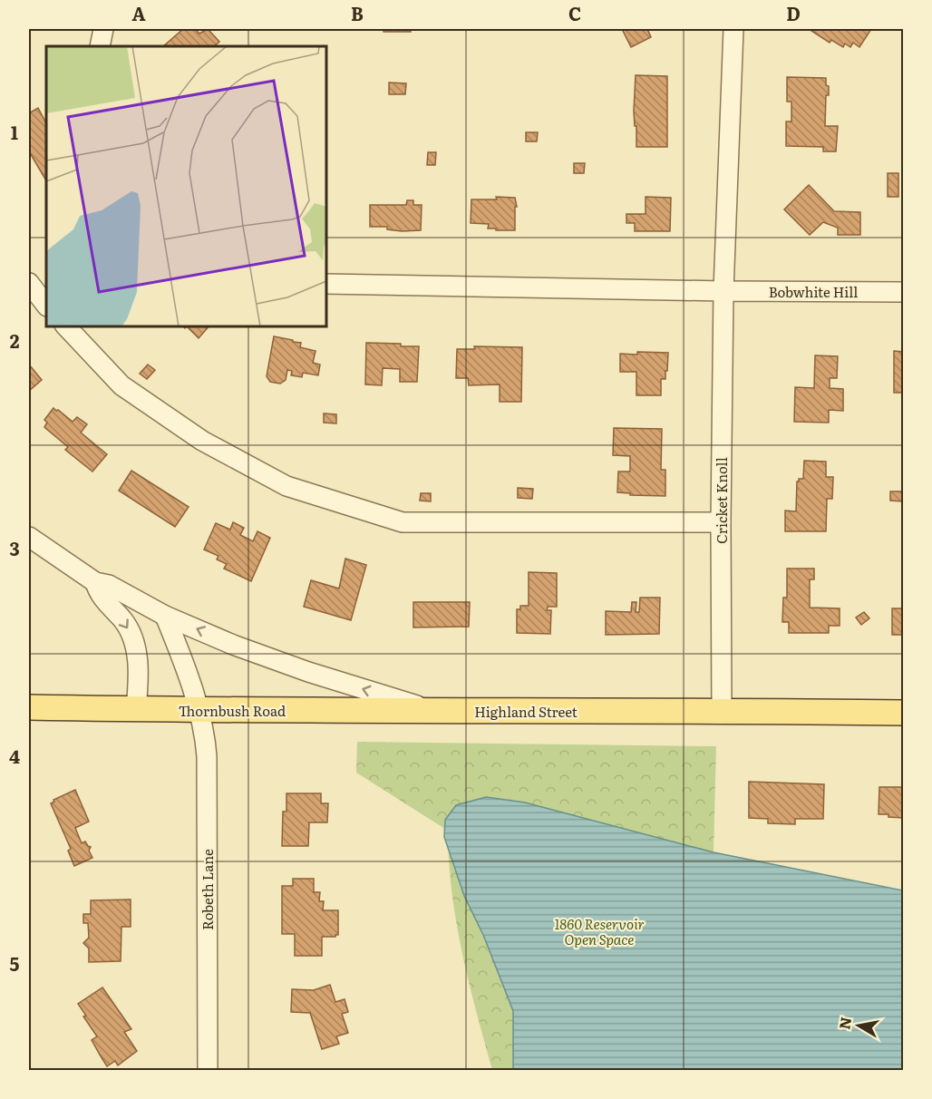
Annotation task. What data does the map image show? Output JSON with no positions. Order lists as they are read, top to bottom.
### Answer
{
  "streets": {
    "main road": ["Thornbush Road", "Highland Street"],
    "street": ["Bobwhite Hill", "Cricket Knoll", "Robeth Lane"]
  },
  "crossings": [
    ["Bobwhite Hill", "Cricket Knoll"],
    ["Cricket Knoll", "Highland Street"],
    ["Thornbush Road", "Highland Street"],
    ["Thornbush Road", "Robeth Lane"]
  ],
  "parks": ["1860 Reservoir Open Space"],
  "north": "left",
  "grid": {
    "columns": [
      "A",
      "B",
      "C",
      "D"
    ],
    "rows": [
      "1",
      "2",
      "3",
      "4",
      "5"
    ]
  }
}
